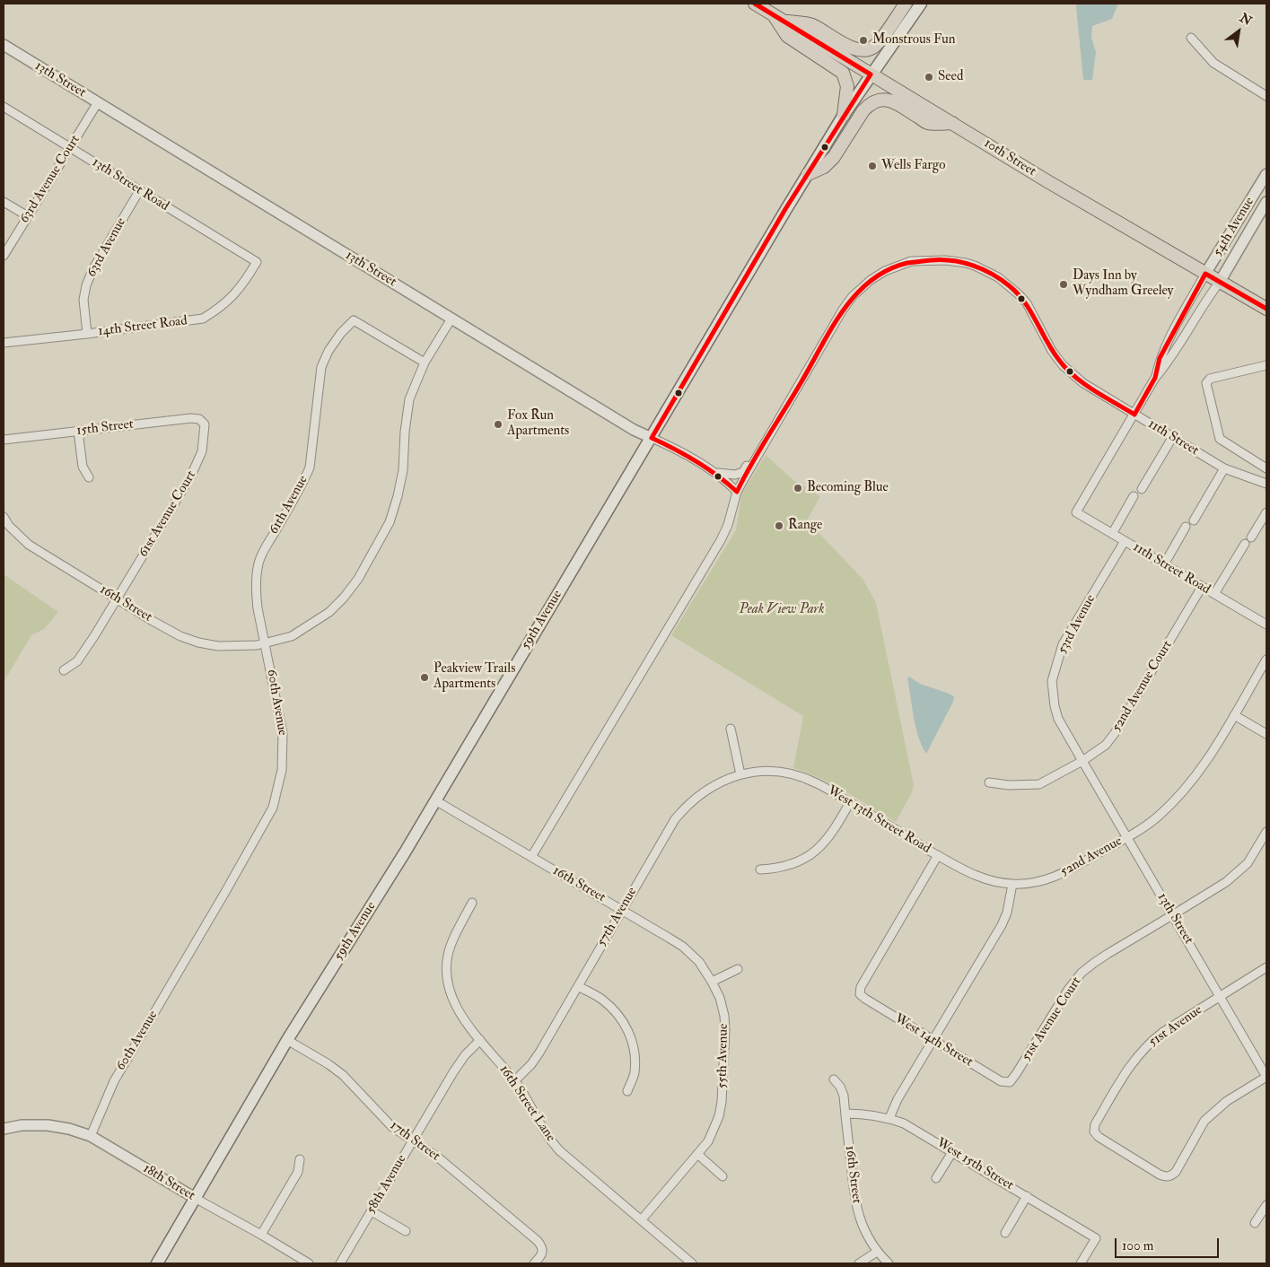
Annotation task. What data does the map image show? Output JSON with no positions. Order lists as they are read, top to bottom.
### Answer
{
  "streets": {
    "main road": ["10th Street", "59th Avenue"],
    "street": [
      "13th Street",
      "63rd Avenue Court",
      "13th Street Road",
      "54th Avenue",
      "63rd Avenue",
      "14th Street Road",
      "15th Street",
      "11th Street",
      "61th Avenue",
      "61st Avenue Court",
      "11th Street Road",
      "16th Street",
      "53rd Avenue",
      "52nd Avenue Court",
      "60th Avenue",
      "West 13th Street Road",
      "52nd Avenue",
      "57th Avenue",
      "51st Avenue Court",
      "51st Avenue",
      "West 14th Street",
      "55th Avenue",
      "16th Street Lane",
      "17th Street",
      "West 15th Street",
      "18th Street",
      "58th Avenue"
    ]
  },
  "crossings": [
    ["13th Street", "63rd Avenue Court"],
    ["13th Street", "59th Avenue"],
    ["13th Street", "53rd Avenue"],
    ["13th Street", "52nd Avenue Court"],
    ["13th Street", "52nd Avenue"],
    ["13th Street", "51st Avenue Court"],
    ["13th Street", "51st Avenue"],
    ["10th Street", "54th Avenue"],
    ["10th Street", "59th Avenue"],
    ["63rd Avenue Court", "13th Street Road"],
    ["13th Street Road", "63rd Avenue"],
    ["13th Street Road", "14th Street Road"],
    ["54th Avenue", "11th Street"],
    ["54th Avenue", "11th Street Road"],
    ["63rd Avenue", "14th Street Road"],
    ["15th Street", "61st Avenue Court"],
    ["61th Avenue", "16th Street"],
    ["61th Avenue", "60th Avenue"],
    ["61st Avenue Court", "16th Street"],
    ["11th Street Road", "53rd Avenue"],
    ["11th Street Road", "52nd Avenue Court"],
    ["16th Street", "59th Avenue"],
    ["16th Street", "60th Avenue"],
    ["16th Street", "57th Avenue"],
    ["16th Street", "55th Avenue"],
    ["16th Street", "West 15th Street"],
    ["59th Avenue", "17th Street"],
    ["59th Avenue", "18th Street"],
    ["53rd Avenue", "52nd Avenue Court"],
    ["60th Avenue", "18th Street"],
    ["West 13th Street Road", "52nd Avenue"],
    ["West 13th Street Road", "57th Avenue"],
    ["West 13th Street Road", "West 14th Street"],
    ["57th Avenue", "16th Street Lane"],
    ["51st Avenue Court", "West 14th Street"],
    ["55th Avenue", "16th Street Lane"],
    ["16th Street Lane", "58th Avenue"],
    ["17th Street", "58th Avenue"]
  ],
  "parks": ["Peak View Park"],
  "places": [
    "Monstrous Fun",
    "Seed",
    "Wells Fargo",
    "Days Inn by Wyndham Greeley",
    "Fox Run Apartments",
    "Becoming Blue",
    "Range",
    "Peakview Trails Apartments"
  ],
  "scale_bar": "100 m",
  "north": "top right"
}
